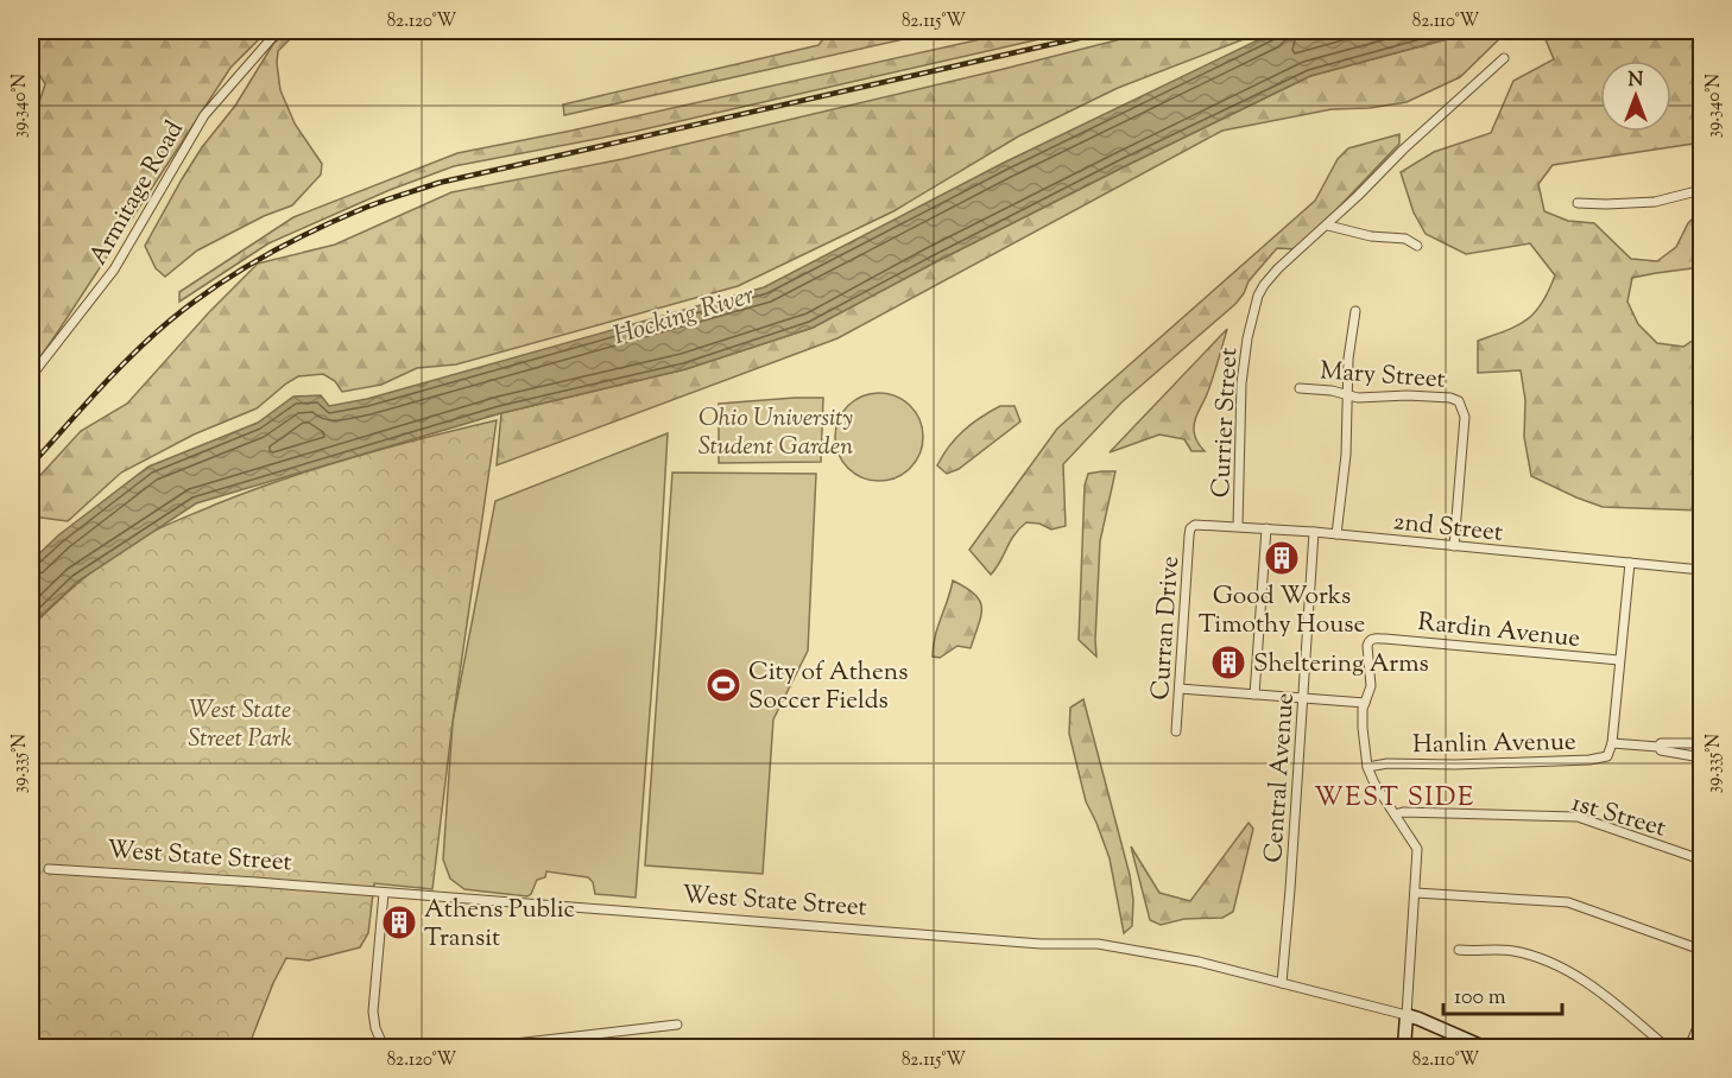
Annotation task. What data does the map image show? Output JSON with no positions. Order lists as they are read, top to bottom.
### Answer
{
  "streets": {
    "street": [
      "Armitage Road",
      "Mary Street",
      "Currier Street",
      "2nd Street",
      "Curran Drive",
      "Rardin Avenue",
      "Hanlin Avenue",
      "Central Avenue",
      "1st Street",
      "West State Street"
    ]
  },
  "crossings": [
    ["Mary Street", "2nd Street"],
    ["Currier Street", "2nd Street"],
    ["2nd Street", "Curran Drive"],
    ["2nd Street", "Central Avenue"],
    ["Central Avenue", "West State Street"]
  ],
  "districts": ["WEST SIDE"],
  "water": ["Hocking River"],
  "parks": ["Ohio University Student Garden", "West State Street Park"],
  "places": {
    "building": ["Good Works Timothy House", "Sheltering Arms", "Athens Public Transit"],
    "sports": ["City of Athens Soccer Fields"]
  },
  "scale_bar": "100 m",
  "north": "top",
  "coordinates": [
    "82.120°W",
    "82.115°W",
    "82.110°W",
    "39.340°N",
    "39.335°N"
  ]
}
